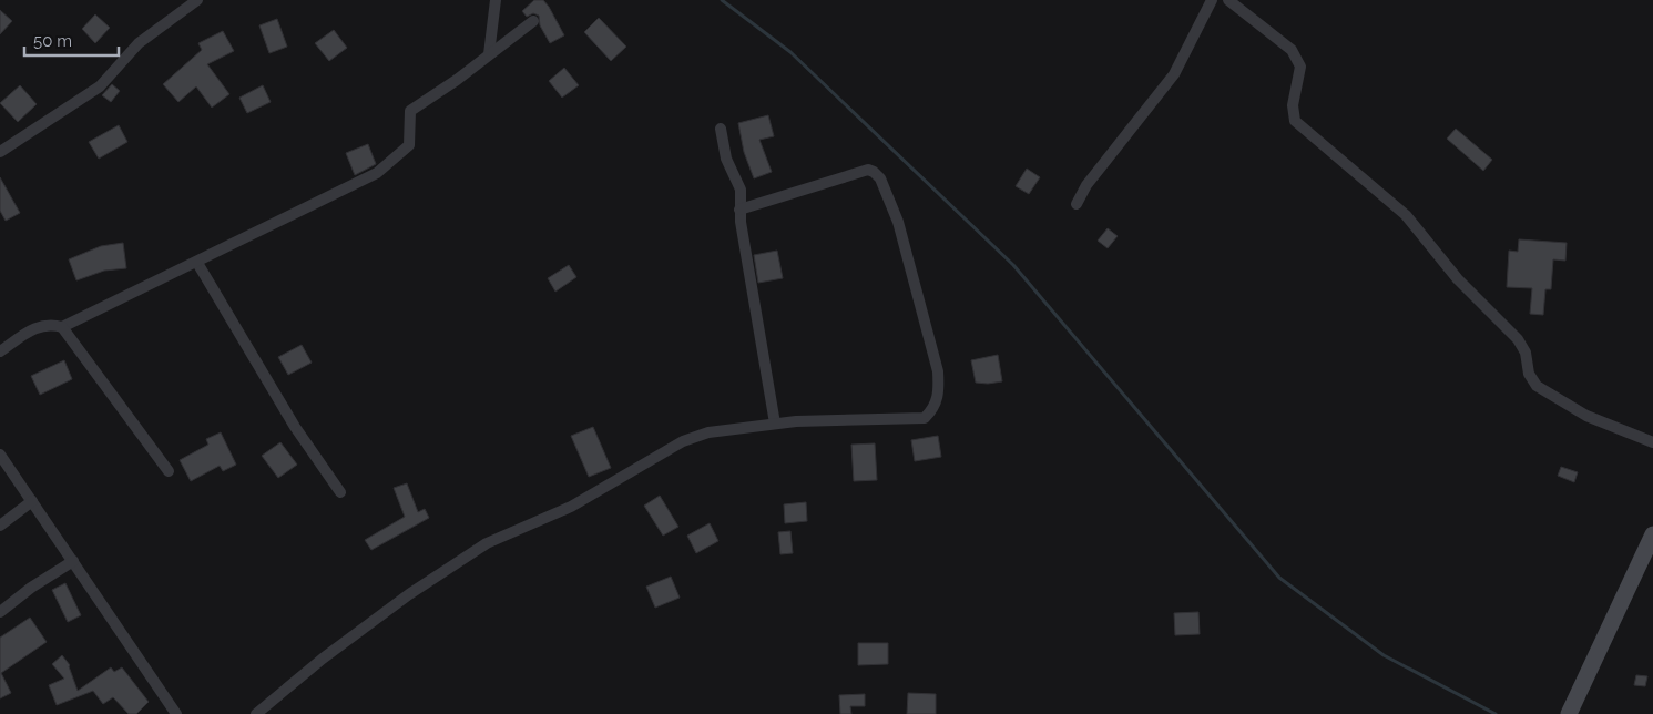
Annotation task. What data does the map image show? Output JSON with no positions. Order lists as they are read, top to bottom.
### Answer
{
  "scale_bar": "50 m"
}
